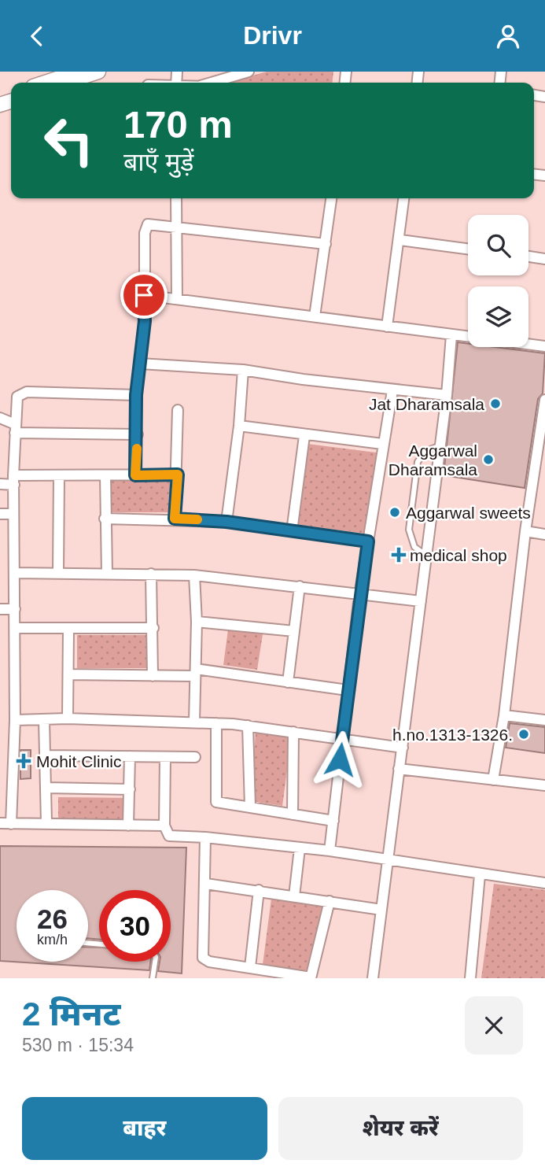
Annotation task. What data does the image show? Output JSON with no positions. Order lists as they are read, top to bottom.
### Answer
{
  "places": {
    "other": [
      "Jat Dharamsala",
      "Aggarwal Dharamsala",
      "Aggarwal sweets",
      "h.no.1313-1326."
    ],
    "health": ["medical shop", "Mohit Clinic"]
  },
  "page": {
    "header": "Drivr",
    "turn": ["170 m", "बाएँ मुड़ें"],
    "speed": "26 km/h",
    "limit": "30",
    "heading": ["2 मिनट", "530 m · 15:34"],
    "buttons": ["बाहर", "शेयर करें"]
  }
}
